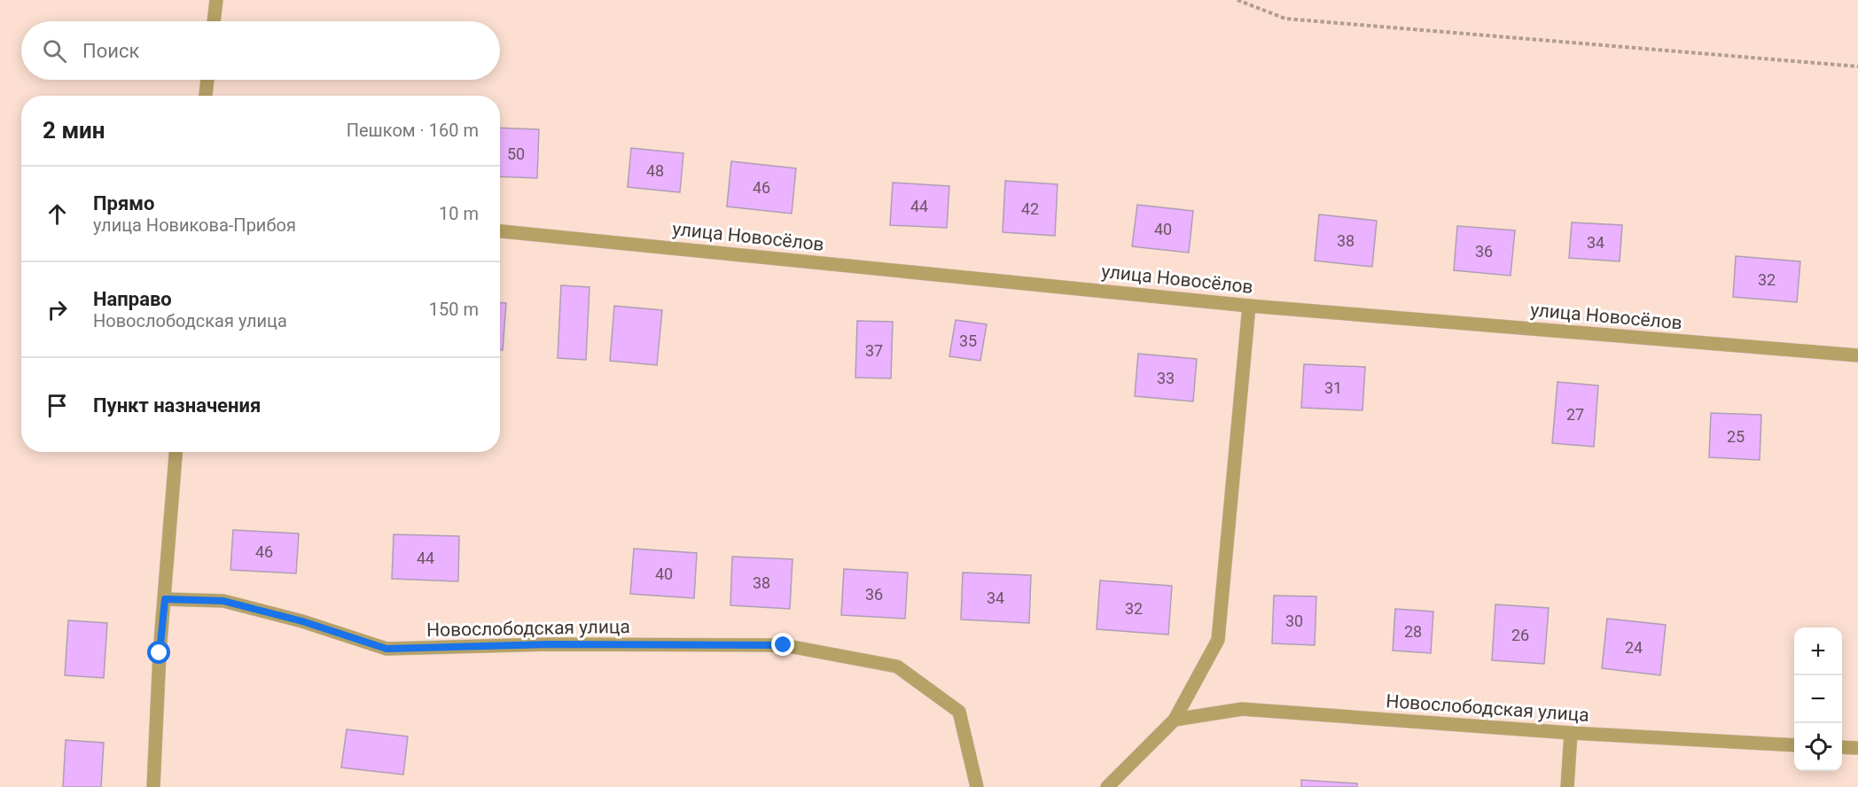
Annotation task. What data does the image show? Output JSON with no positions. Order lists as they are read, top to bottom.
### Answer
{
  "streets": {
    "street": ["улица Новосёлов", "Новослободская улица"]
  },
  "house_numbers": [
    "50",
    "48",
    "46",
    "44",
    "42",
    "40",
    "38",
    "34",
    "36",
    "32",
    "35",
    "37",
    "33",
    "31",
    "27",
    "25",
    "46",
    "44",
    "40",
    "38",
    "36",
    "34",
    "32",
    "30",
    "28",
    "26",
    "24"
  ],
  "page": {
    "search": "Поиск",
    "heading": ["2 мин", "Пешком · 160 m"],
    "list": [
      ["Прямо", "улица Новикова-Прибоя", "10 m"],
      ["Направо", "Новослободская улица", "150 m"],
      "Пункт назначения"
    ],
    "map_buttons": ["+", "−"]
  }
}
